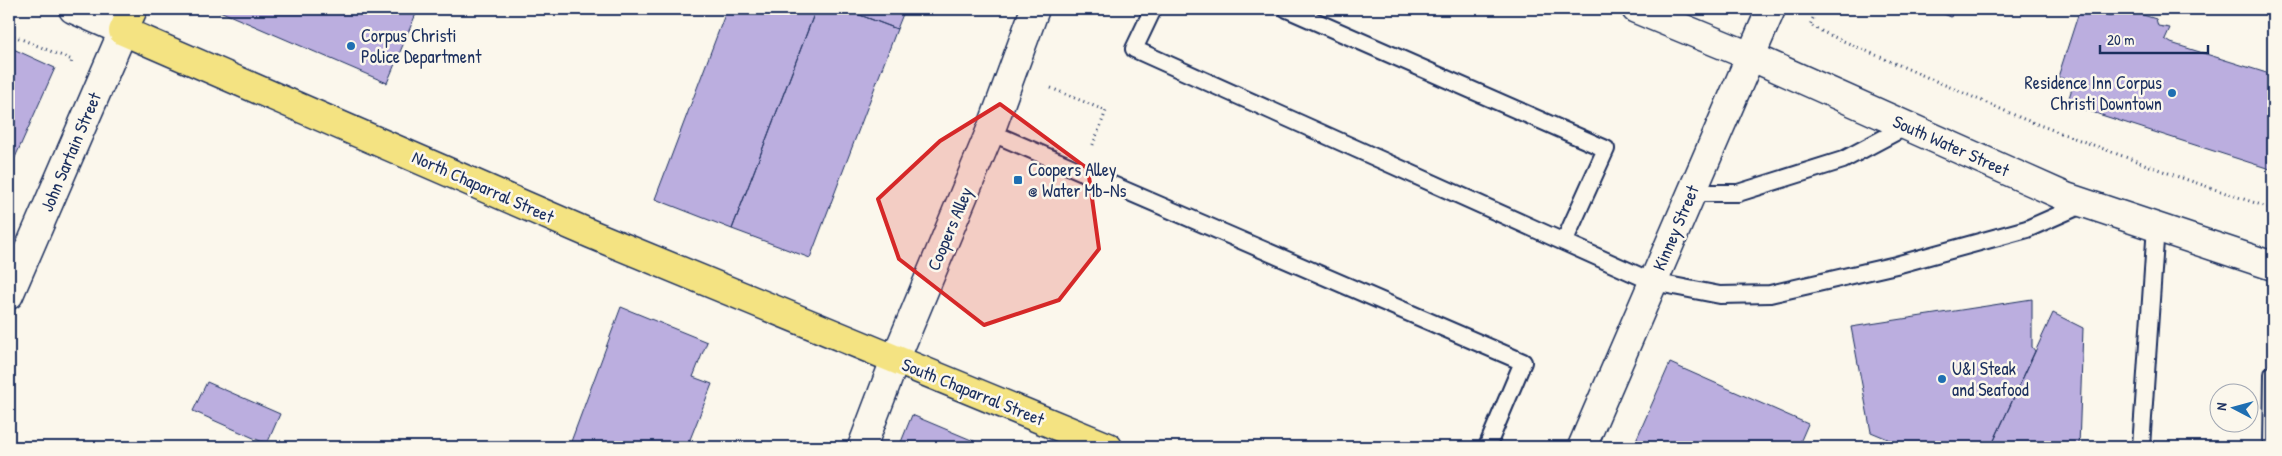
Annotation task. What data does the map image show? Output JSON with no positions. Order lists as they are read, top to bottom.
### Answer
{
  "streets": {
    "main road": ["North Chaparral Street", "South Chaparral Street"],
    "street": [
      "South Water Street",
      "John Sartain Street",
      "Kinney Street",
      "Coopers Alley"
    ]
  },
  "crossings": [
    ["South Water Street", "Kinney Street"],
    ["John Sartain Street", "North Chaparral Street"],
    ["North Chaparral Street", "Coopers Alley"],
    ["North Chaparral Street", "South Chaparral Street"],
    ["Coopers Alley", "South Chaparral Street"]
  ],
  "places": {
    "other": ["Corpus Christi Police Department", "Residence Inn Corpus Christi Downtown", "U&I Steak and Seafood"],
    "transit": ["Coopers Alley @ Water Mb-Ns"]
  },
  "scale_bar": "20 m",
  "north": "left"
}
